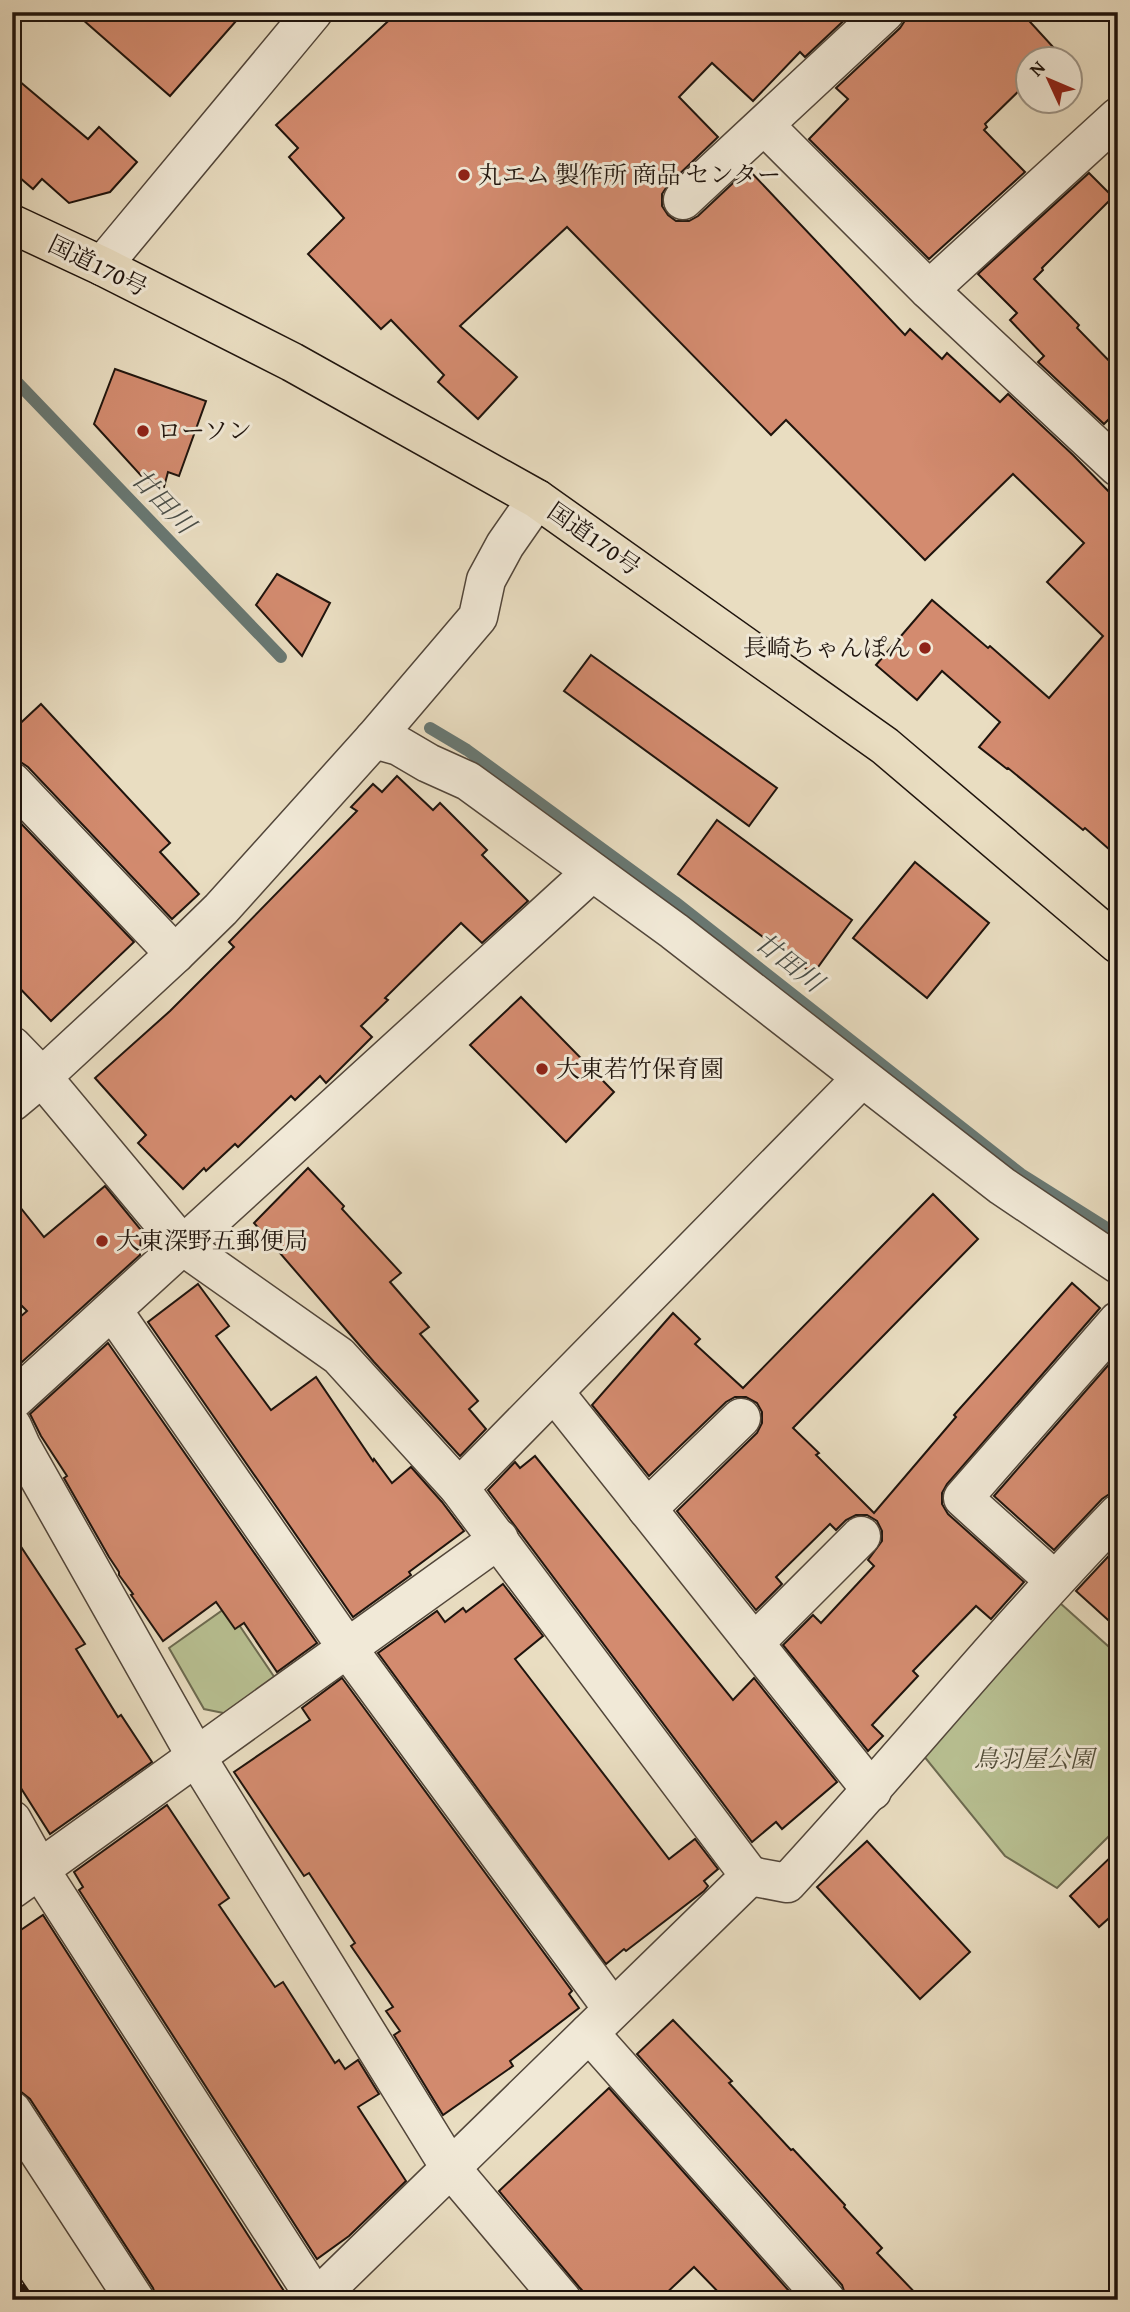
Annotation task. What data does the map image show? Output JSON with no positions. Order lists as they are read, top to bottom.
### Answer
{
  "streets": {
    "highway": ["国道170号"]
  },
  "water": ["廿田川"],
  "parks": ["鳥羽屋公園"],
  "places": [
    "丸エム 製作所 商品 センター",
    "ローソン",
    "長崎ちゃんぽん",
    "大東若竹保育園",
    "大東深野五郵便局"
  ],
  "north": "top left"
}
